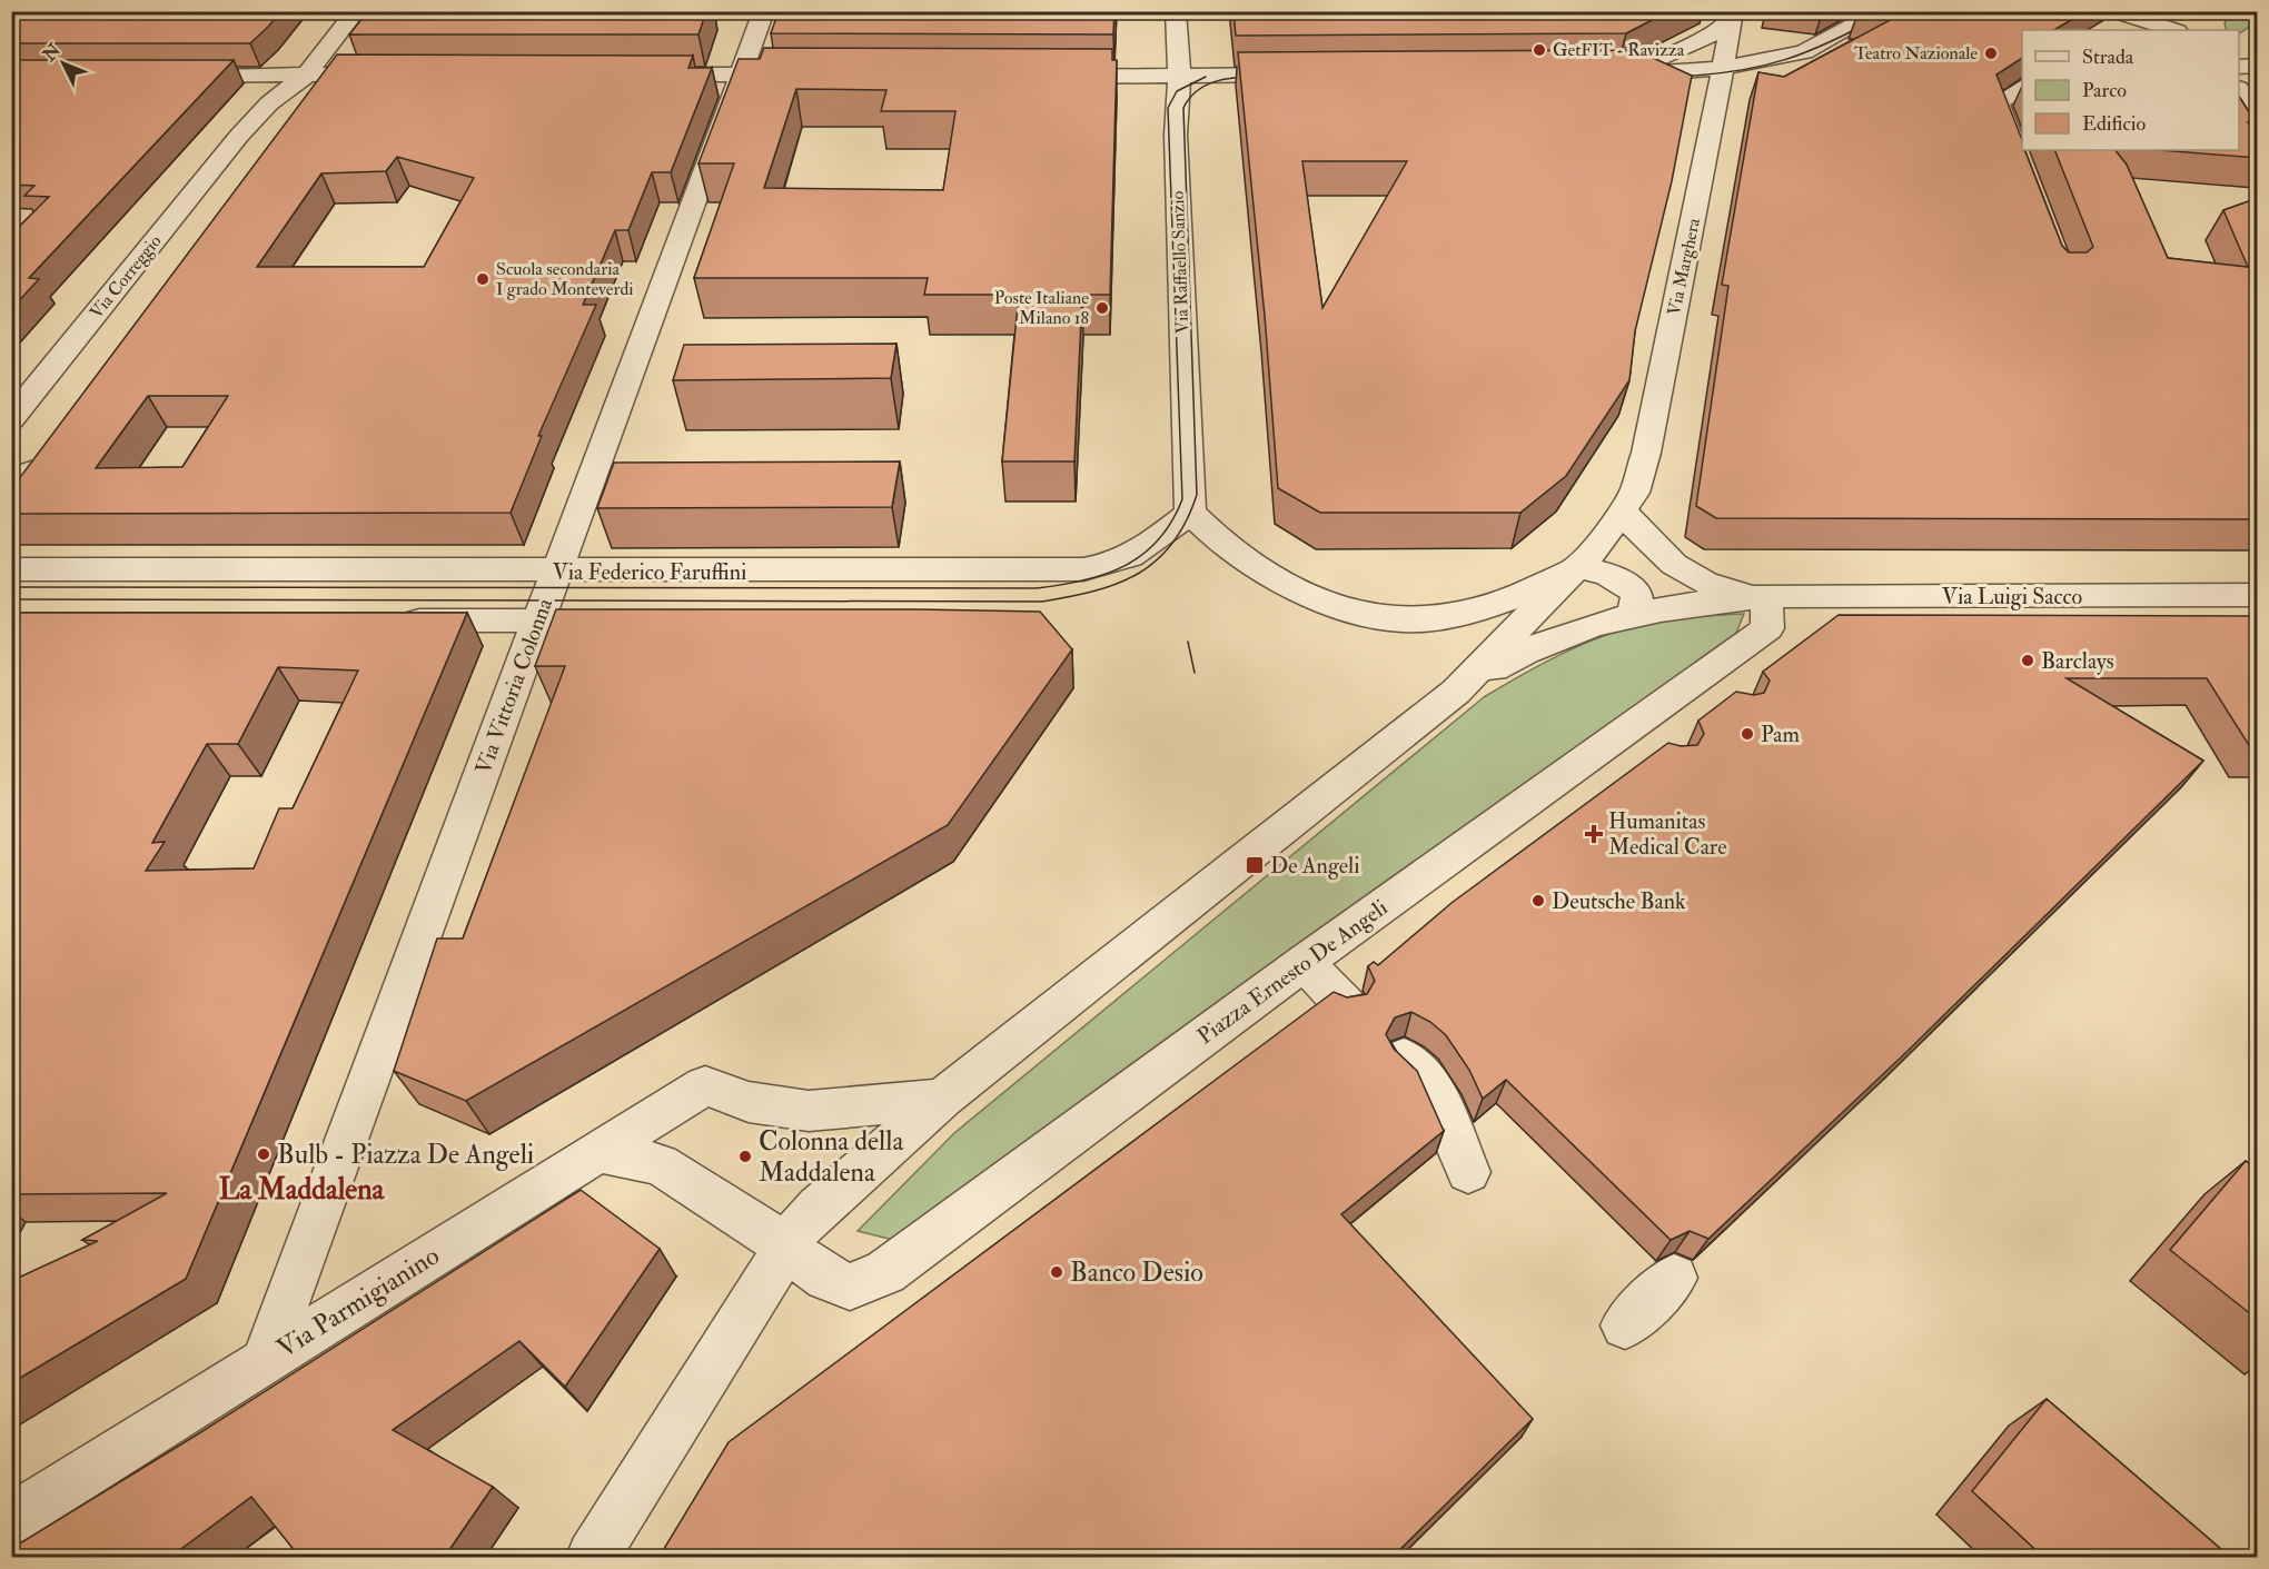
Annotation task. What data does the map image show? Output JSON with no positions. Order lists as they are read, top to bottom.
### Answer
{
  "streets": {
    "street": [
      "Via Raffaello Sanzio",
      "Via Marghera",
      "Via Correggio",
      "Via Federico Faruffini",
      "Via Luigi Sacco",
      "Via Vittoria Colonna",
      "Piazza Ernesto De Angeli",
      "Via Parmigianino"
    ]
  },
  "crossings": [
    ["Via Raffaello Sanzio", "Via Federico Faruffini"],
    ["Via Federico Faruffini", "Via Vittoria Colonna"],
    ["Via Luigi Sacco", "Piazza Ernesto De Angeli"],
    ["Via Vittoria Colonna", "Via Parmigianino"],
    ["Piazza Ernesto De Angeli", "Via Parmigianino"]
  ],
  "districts": ["La Maddalena"],
  "places": {
    "other": [
      "GetFIT - Ravizza",
      "Teatro Nazionale",
      "Scuola secondaria I grado Monteverdi",
      "Poste Italiane Milano 18",
      "Barclays",
      "Pam",
      "Deutsche Bank",
      "Bulb - Piazza De Angeli",
      "Colonna della Maddalena",
      "Banco Desio"
    ],
    "health": ["Humanitas Medical Care"],
    "transit": ["De Angeli"]
  },
  "legend": ["Strada", "Parco", "Edificio"],
  "north": "top left"
}
